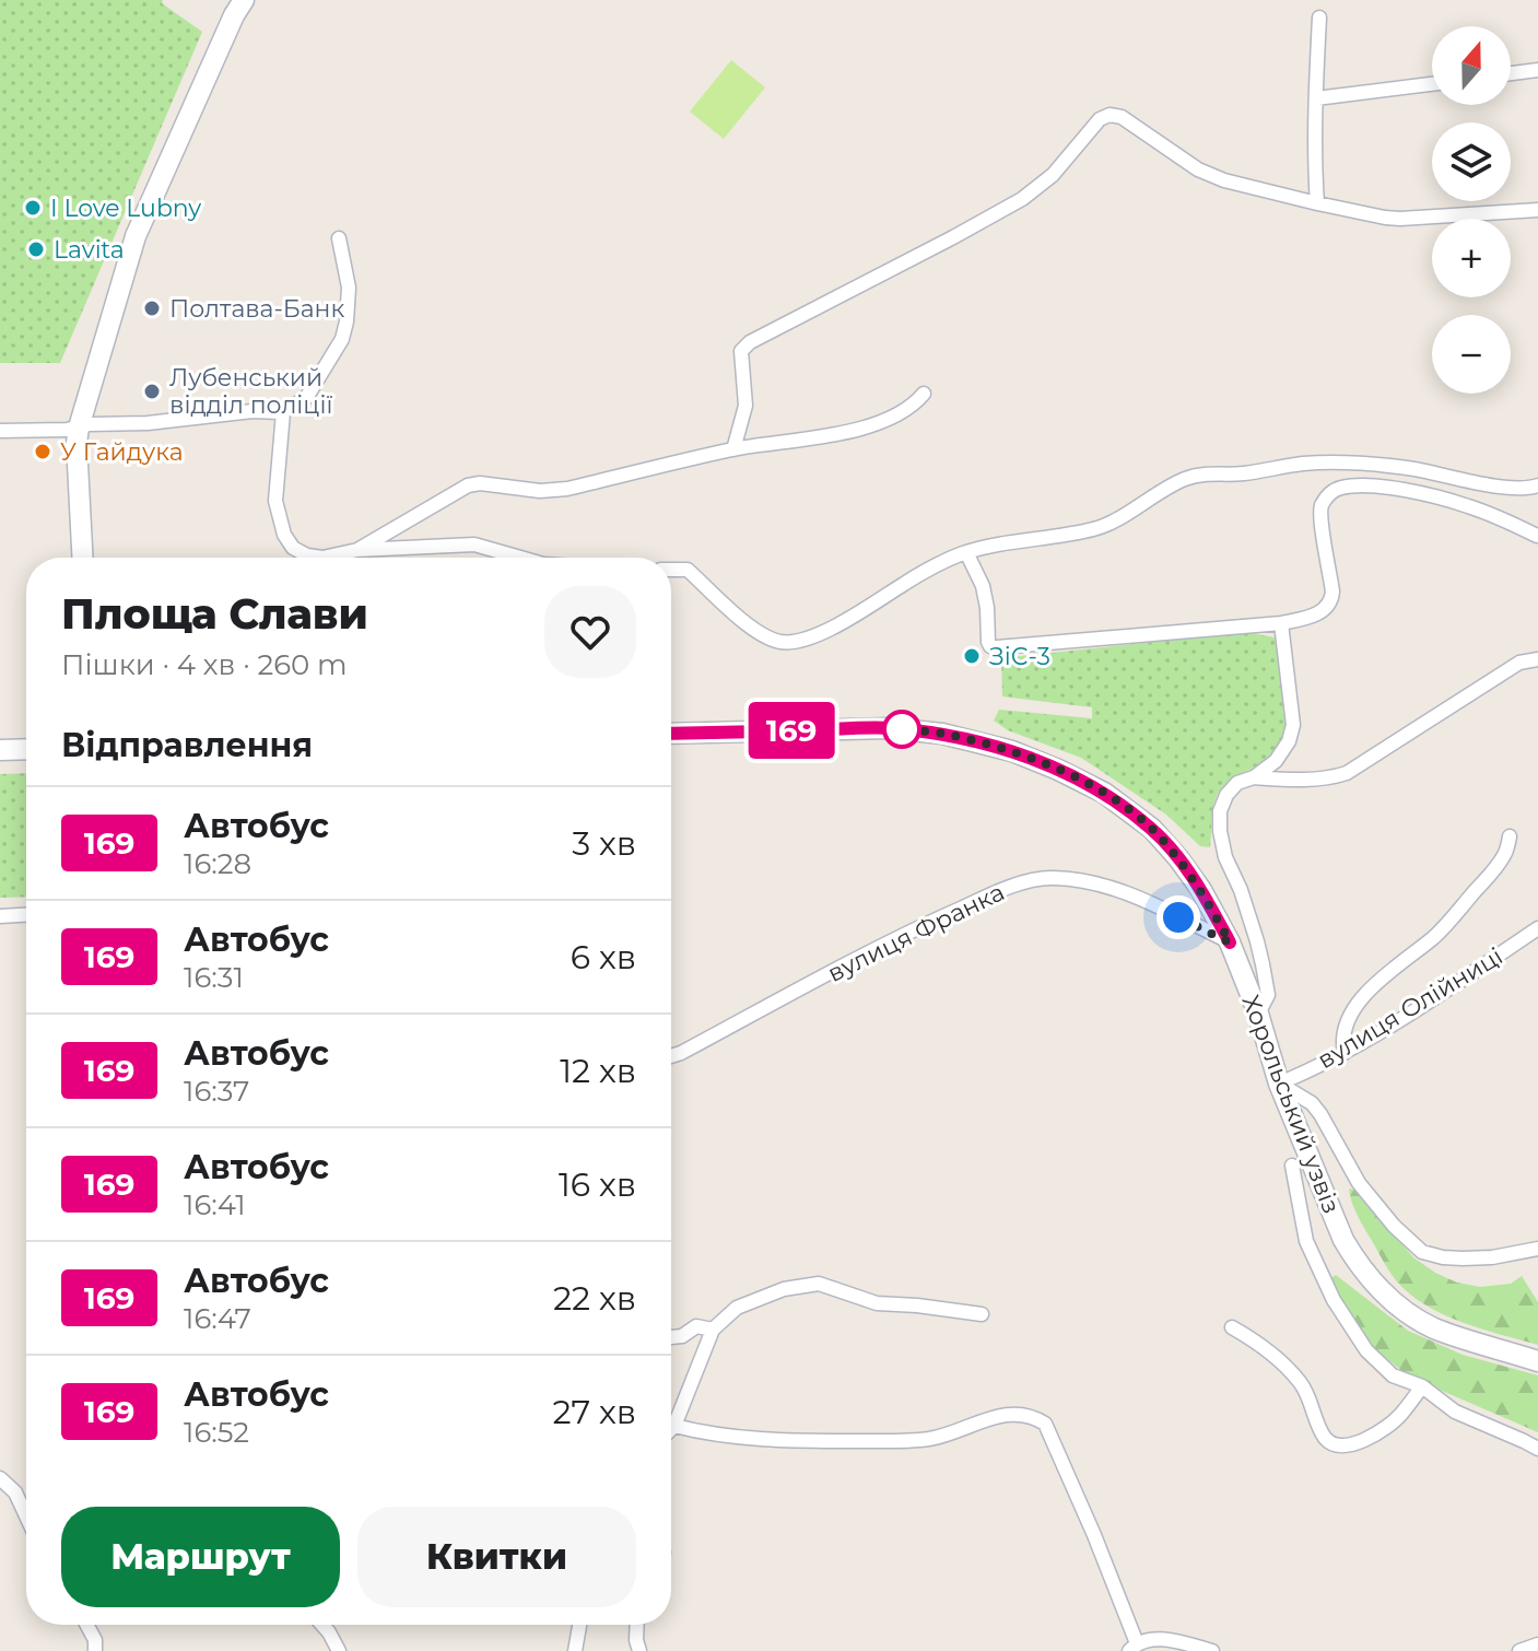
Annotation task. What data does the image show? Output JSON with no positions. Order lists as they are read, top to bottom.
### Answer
{
  "streets": {
    "main road": ["Хорольський узвіз"],
    "street": ["вулиця Франка", "вулиця Олійниці"]
  },
  "crossings": [
    ["вулиця Франка", "Хорольський узвіз"],
    ["вулиця Олійниці", "Хорольський узвіз"]
  ],
  "places": [
    "I Love Lubny",
    "Lavita",
    "Полтава-Банк",
    "Лубенський відділ поліції",
    "У Гайдука",
    "ЗіС-3"
  ],
  "lines": ["bus line 169"],
  "north": "top",
  "page": {
    "on_map": "169",
    "map_buttons": ["+", "−"],
    "heading": [
      ["Площа Слави", "Пішки · 4 хв · 260 m"],
      "Відправлення"
    ],
    "list": [
      {
        "mark": "169",
        "name": "Автобус",
        "note": "16:28",
        "value": "3 хв"
      },
      {
        "mark": "169",
        "name": "Автобус",
        "note": "16:31",
        "value": "6 хв"
      },
      {
        "mark": "169",
        "name": "Автобус",
        "note": "16:37",
        "value": "12 хв"
      },
      {
        "mark": "169",
        "name": "Автобус",
        "note": "16:41",
        "value": "16 хв"
      },
      {
        "mark": "169",
        "name": "Автобус",
        "note": "16:47",
        "value": "22 хв"
      },
      {
        "mark": "169",
        "name": "Автобус",
        "note": "16:52",
        "value": "27 хв"
      }
    ],
    "buttons": ["Маршрут", "Квитки"]
  }
}
